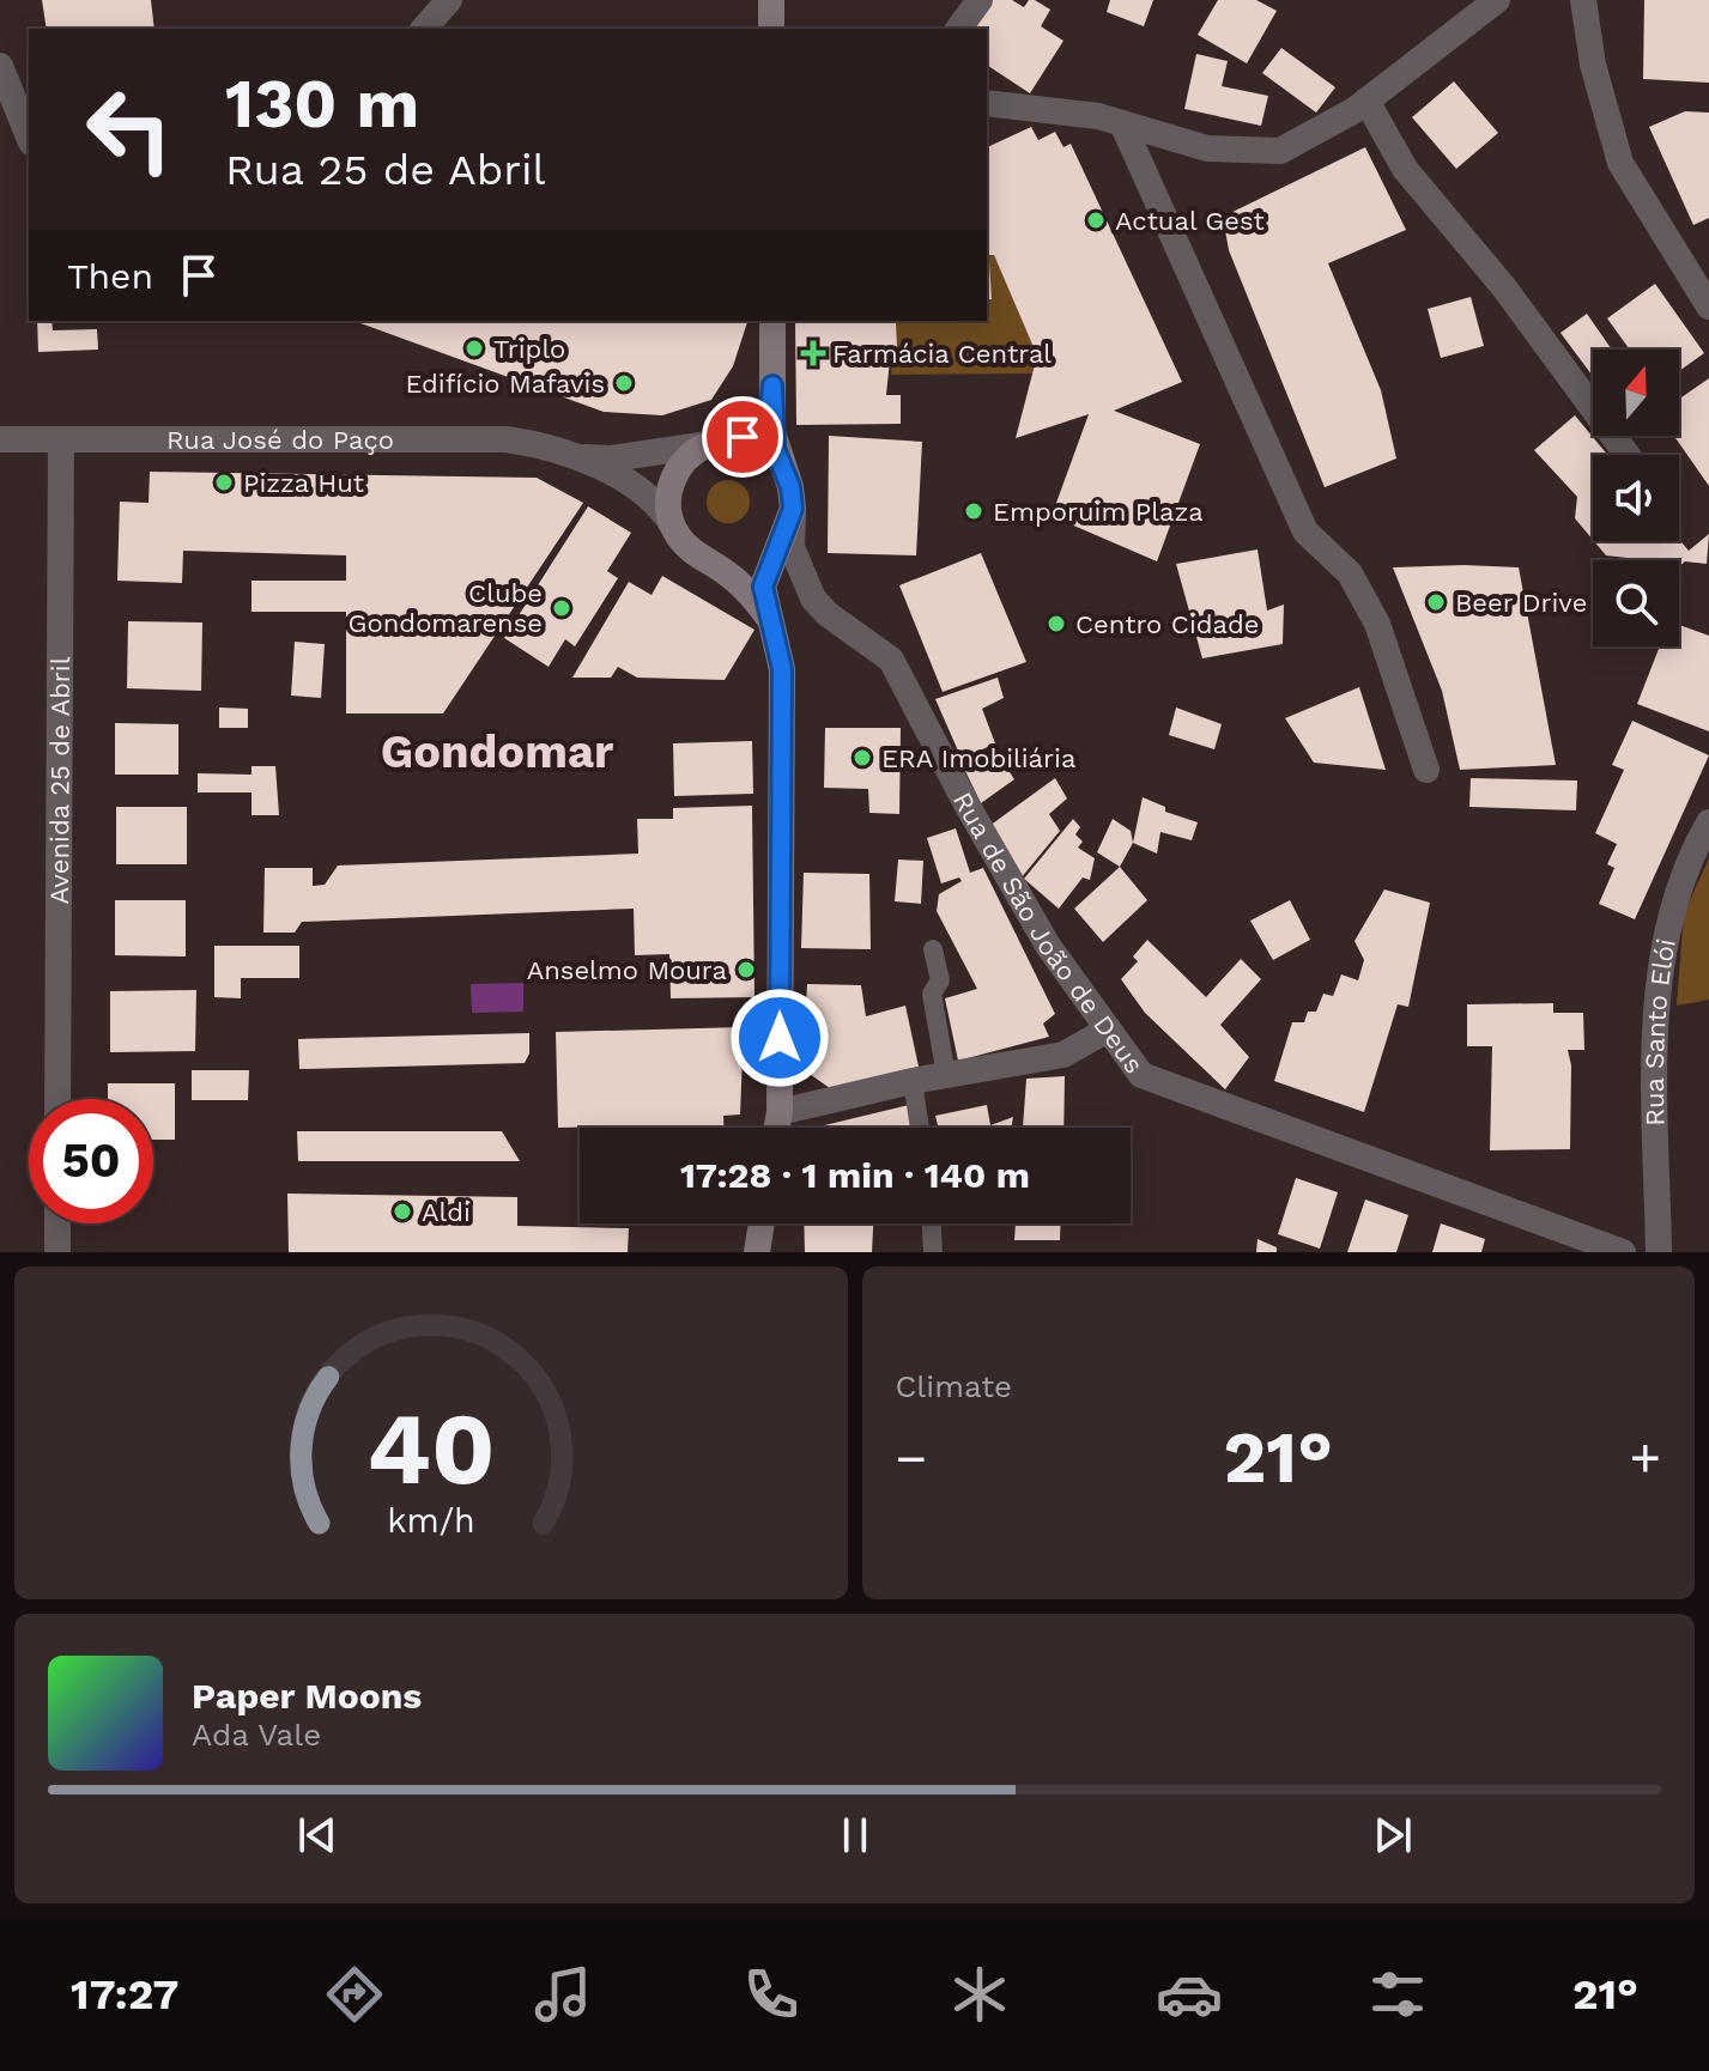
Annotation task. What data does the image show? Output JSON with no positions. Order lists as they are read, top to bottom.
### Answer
{
  "streets": {
    "street": [
      "Rua José do Paço",
      "Avenida 25 de Abril",
      "Rua de São João de Deus",
      "Rua Santo Elói"
    ]
  },
  "crossings": [
    ["Rua José do Paço", "Avenida 25 de Abril"],
    ["Rua José do Paço", "Rua de São João de Deus"]
  ],
  "districts": ["Gondomar"],
  "places": {
    "other": [
      "Actual Gest",
      "Triplo",
      "Edifício Mafavis",
      "Pizza Hut",
      "Emporuim Plaza",
      "Beer Drive",
      "Clube Gondomarense",
      "Centro Cidade",
      "ERA Imobiliária",
      "Anselmo Moura",
      "Aldi"
    ],
    "health": ["Farmácia Central"]
  },
  "north": "top",
  "page": {
    "turn": ["130 m", "Rua 25 de Abril"],
    "then": "Then",
    "limit": "50",
    "trip": "17:28 · 1 min · 140 m",
    "tile": "Climate",
    "heat": ["−", "21°", "+"],
    "song": ["Paper Moons", "Ada Vale"],
    "tabs": ["17:27", "21°"],
    "gauge": ["40", "km/h"]
  }
}
